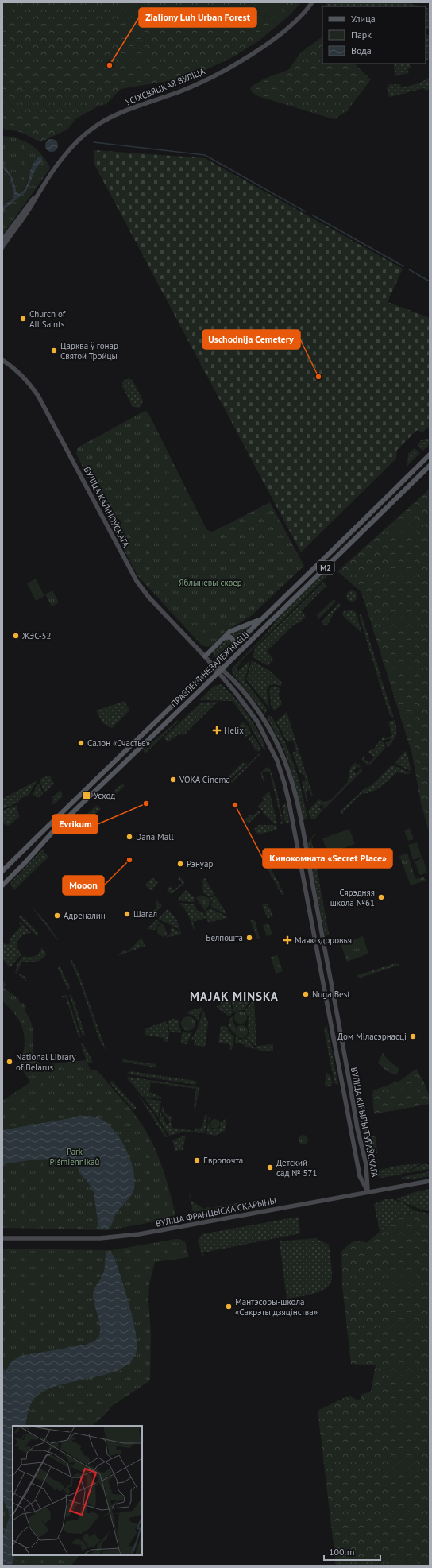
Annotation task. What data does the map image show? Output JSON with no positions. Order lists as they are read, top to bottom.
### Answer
{
  "streets": {
    "main road": [
      "УСІХСВЯЦКАЯ ВУЛІЦА",
      "ВУЛІЦА КАЛІНОЎСКАГА",
      "М2",
      "ПРАСПЕКТ НЕЗАЛЕЖНАСЦІ",
      "ВУЛІЦА КІРЫЛЫ ТУРАЎСКАГА",
      "ВУЛІЦА ФРАНЦЫСКА СКАРЫНЫ"
    ]
  },
  "crossings": [
    ["ВУЛІЦА КАЛІНОЎСКАГА", "ПРАСПЕКТ НЕЗАЛЕЖНАСЦІ"],
    ["ВУЛІЦА КАЛІНОЎСКАГА", "ВУЛІЦА КІРЫЛЫ ТУРАЎСКАГА"],
    ["ПРАСПЕКТ НЕЗАЛЕЖНАСЦІ", "ВУЛІЦА КІРЫЛЫ ТУРАЎСКАГА"],
    ["ВУЛІЦА КІРЫЛЫ ТУРАЎСКАГА", "ВУЛІЦА ФРАНЦЫСКА СКАРЫНЫ"]
  ],
  "districts": ["MAJAK MINSKA"],
  "parks": ["Яблыневы сквер", "Park Piśmiennikaŭ"],
  "places": {
    "other": [
      "Zialiony Luh Urban Forest",
      "Church of All Saints",
      "Царква ў гонар Святой Тройцы",
      "Uschodnija Cemetery",
      "ЖЭС-52",
      "Салон «Счастье»",
      "VOKA Cinema",
      "Evrikum",
      "Кинокомната «Secret Place»",
      "Dana Mall",
      "Mooon",
      "Рэнуар",
      "Сярэдняя школа №61",
      "Шагал",
      "Адреналин",
      "Белпошта",
      "Nuga Best",
      "Дом Міласэрнасці",
      "National Library of Belarus",
      "Европочта",
      "Детский сад № 571",
      "Мантэсоры-школа «Сакрэты дзяцінства»"
    ],
    "health": ["Helix", "Маяк здоровья"],
    "transit": ["Усход"]
  },
  "legend": ["Улица", "Парк", "Вода"],
  "scale_bar": "100 m"
}
